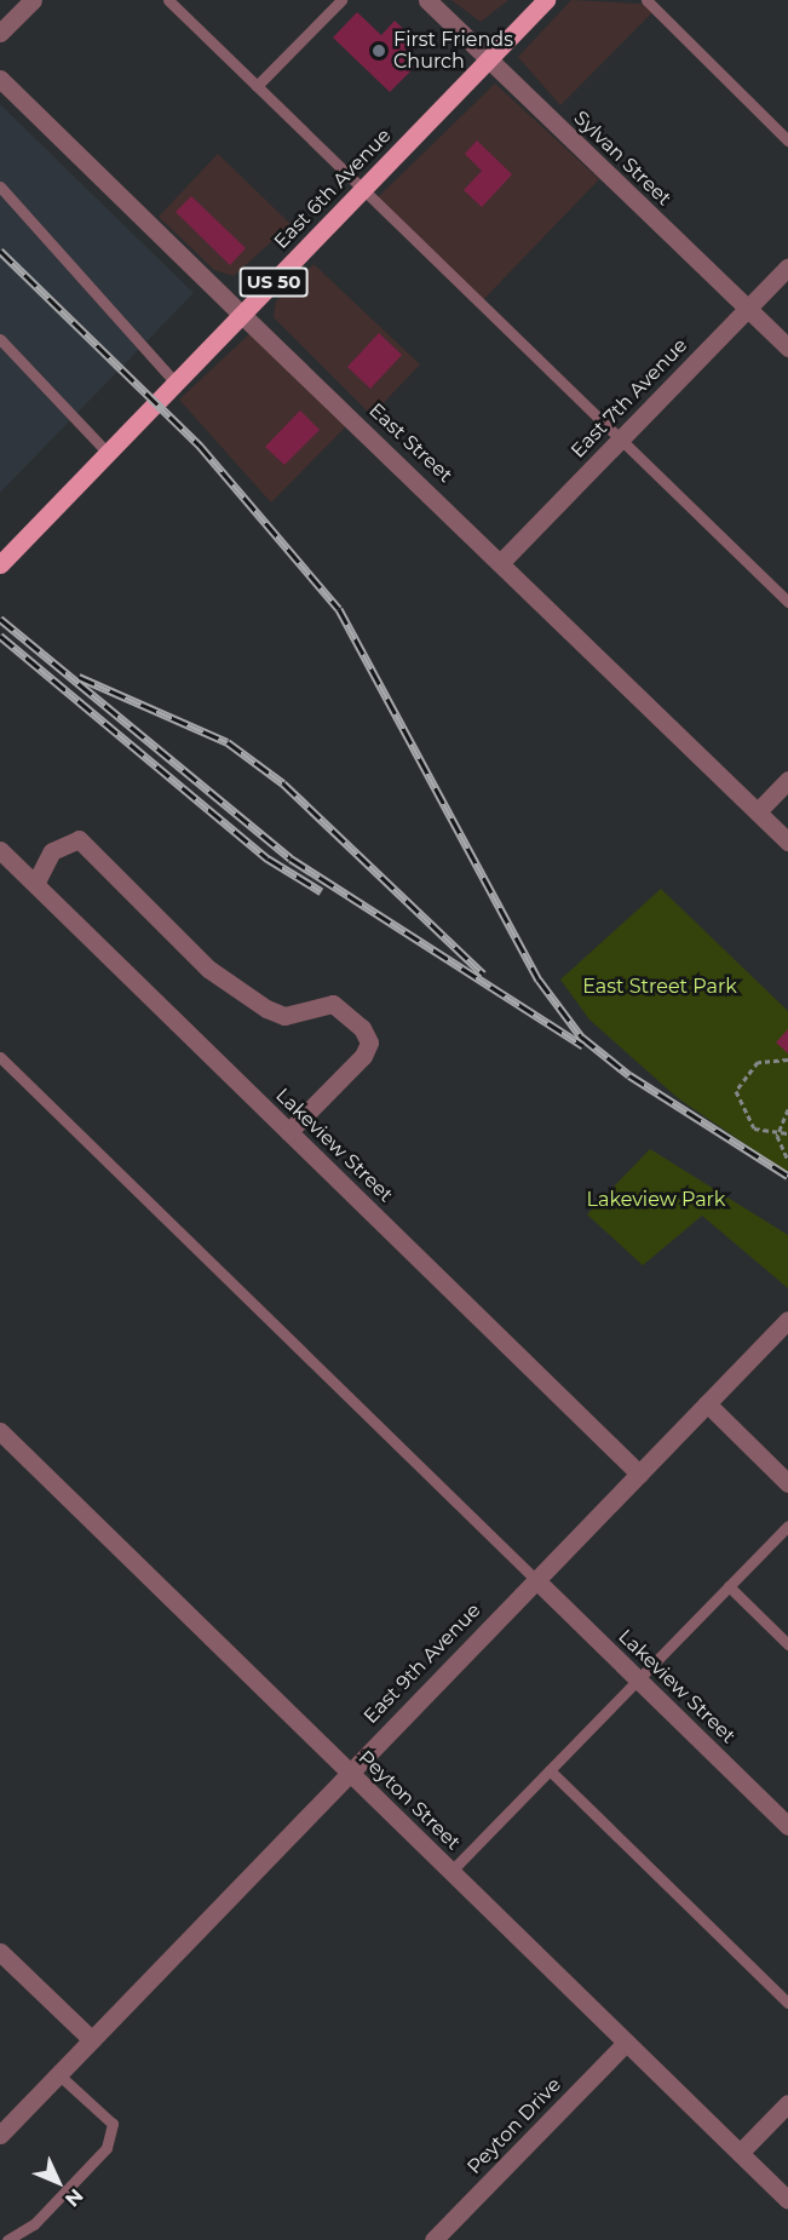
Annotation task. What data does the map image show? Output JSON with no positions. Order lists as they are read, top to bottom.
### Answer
{
  "streets": {
    "main road": ["East 6th Avenue", "US 50"],
    "street": [
      "Sylvan Street",
      "East 7th Avenue",
      "East Street",
      "Lakeview Street",
      "East 9th Avenue",
      "Peyton Street",
      "Peyton Drive"
    ]
  },
  "crossings": [
    ["Sylvan Street", "East 6th Avenue"],
    ["Sylvan Street", "East 7th Avenue"],
    ["East 6th Avenue", "East Street"],
    ["East 7th Avenue", "East Street"],
    ["Lakeview Street", "East 9th Avenue"],
    ["East 9th Avenue", "Peyton Street"],
    ["Peyton Street", "Peyton Drive"]
  ],
  "parks": ["East Street Park", "Lakeview Park"],
  "places": ["First Friends Church"],
  "north": "bottom right"
}
